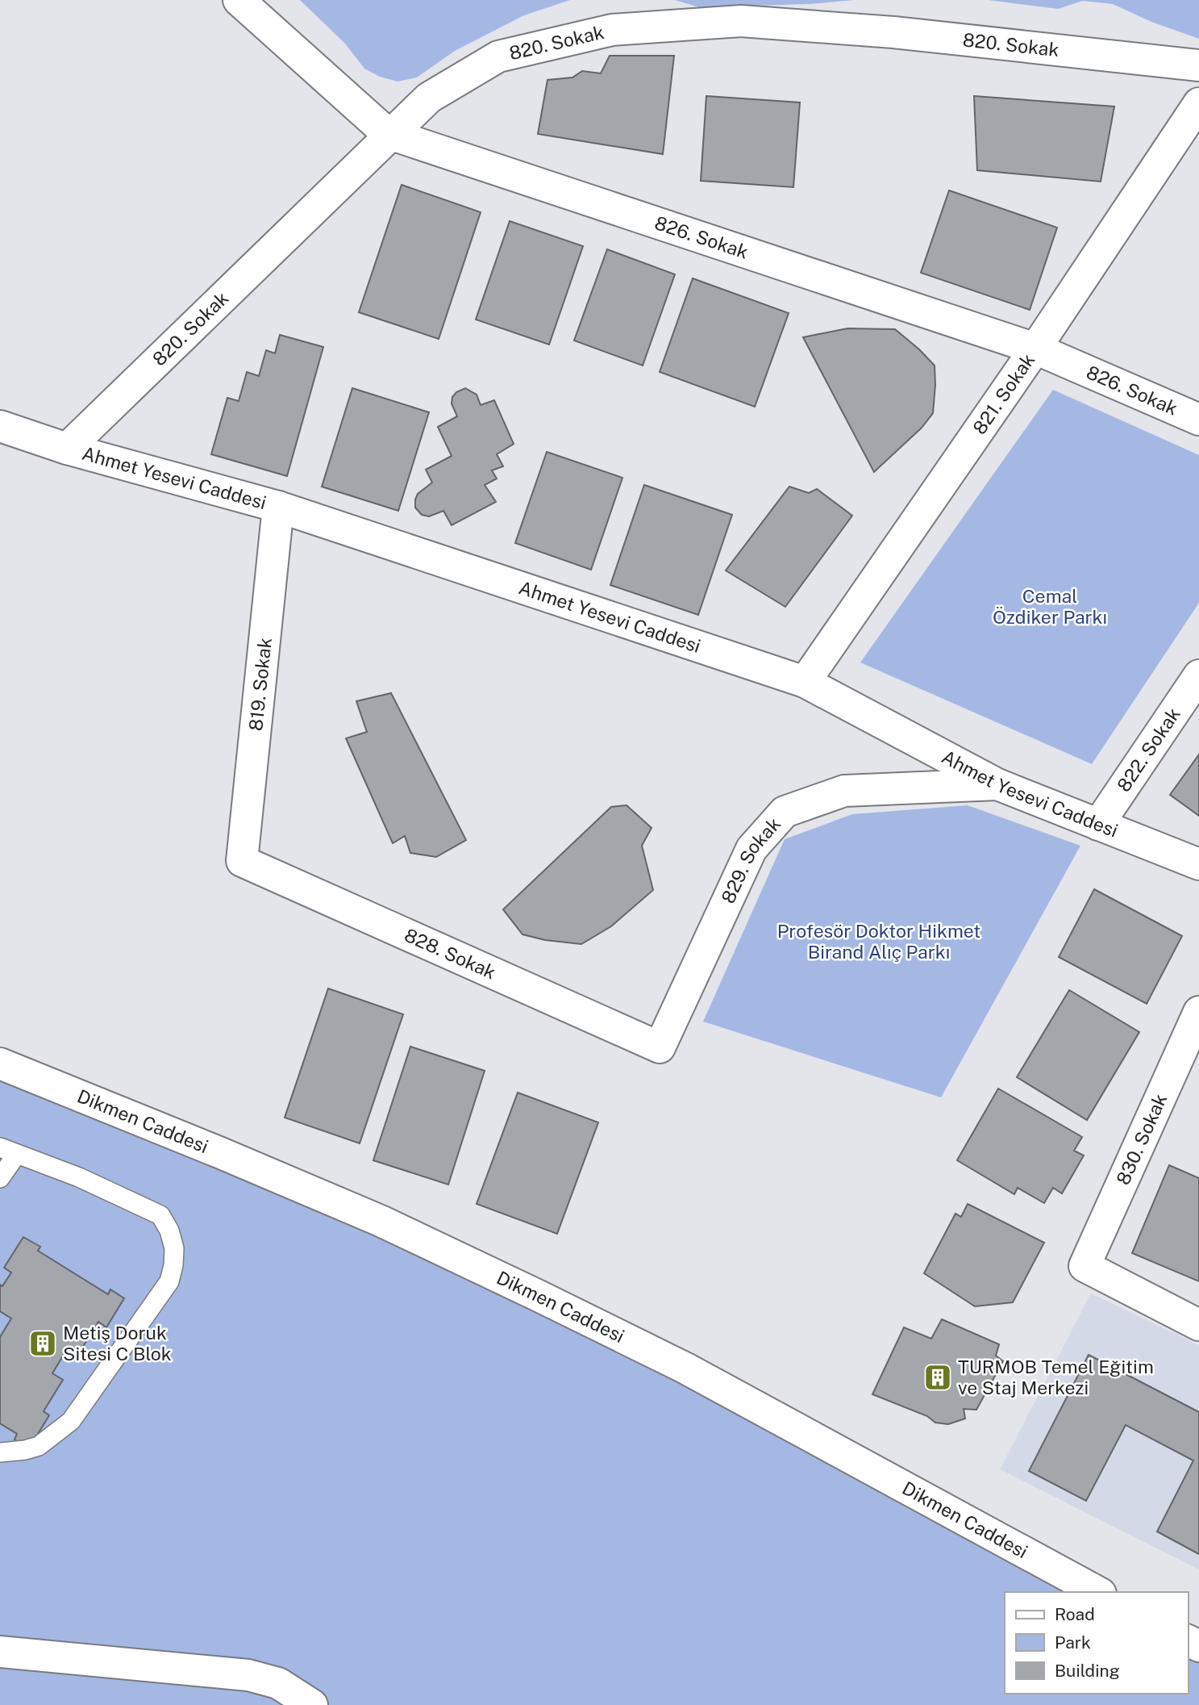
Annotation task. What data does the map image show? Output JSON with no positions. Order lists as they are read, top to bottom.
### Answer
{
  "streets": {
    "street": [
      "820. Sokak",
      "826. Sokak",
      "821. Sokak",
      "Ahmet Yesevi Caddesi",
      "819. Sokak",
      "822. Sokak",
      "829. Sokak",
      "828. Sokak",
      "Dikmen Caddesi",
      "830. Sokak"
    ]
  },
  "crossings": [
    ["820. Sokak", "826. Sokak"],
    ["820. Sokak", "Ahmet Yesevi Caddesi"],
    ["826. Sokak", "821. Sokak"],
    ["821. Sokak", "Ahmet Yesevi Caddesi"],
    ["Ahmet Yesevi Caddesi", "819. Sokak"],
    ["Ahmet Yesevi Caddesi", "822. Sokak"],
    ["Ahmet Yesevi Caddesi", "829. Sokak"],
    ["819. Sokak", "828. Sokak"],
    ["829. Sokak", "828. Sokak"]
  ],
  "parks": ["Cemal Özdiker Parkı", "Profesör Doktor Hikmet Birand Alıç Parkı"],
  "places": {
    "building": ["Metiş Doruk Sitesi C Blok", "TURMOB Temel Eğitim ve Staj Merkezi"]
  },
  "legend": ["Road", "Park", "Building"]
}
